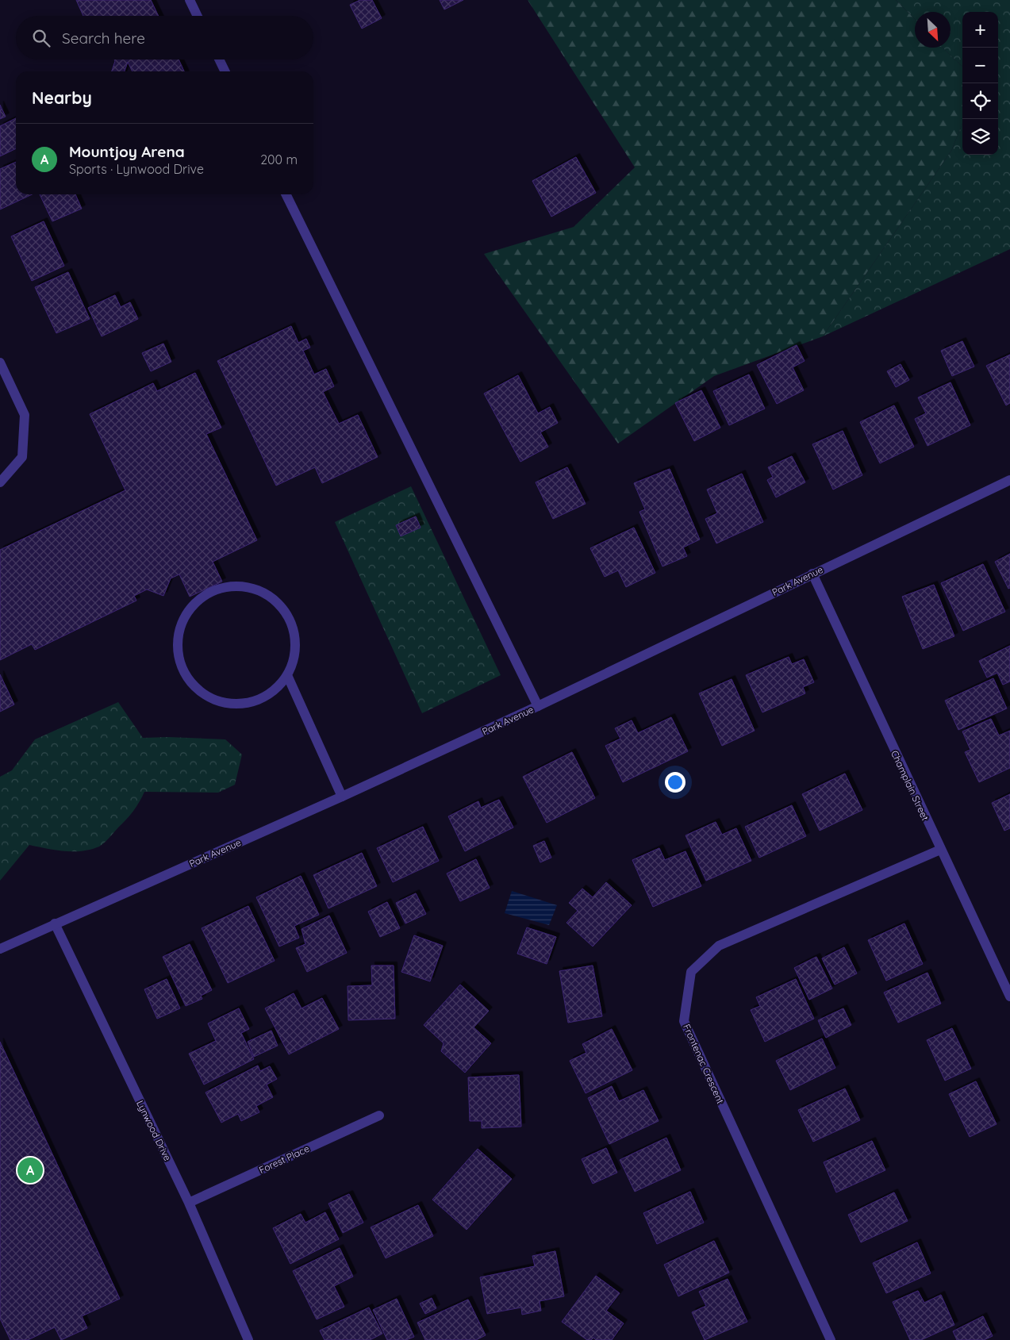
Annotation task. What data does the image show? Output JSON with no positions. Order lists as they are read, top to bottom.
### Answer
{
  "streets": {
    "street": [
      "Park Avenue",
      "Champlain Street",
      "Frontenac Crescent",
      "Lynwood Drive",
      "Forest Place"
    ]
  },
  "crossings": [
    ["Park Avenue", "Champlain Street"],
    ["Park Avenue", "Lynwood Drive"],
    ["Champlain Street", "Frontenac Crescent"],
    ["Lynwood Drive", "Forest Place"]
  ],
  "north": "bottom right",
  "page": {
    "map_buttons": ["+", "−"],
    "search": "Search here",
    "heading": "Nearby",
    "list": [
      {
        "mark": "A",
        "name": "Mountjoy Arena",
        "note": "Sports · Lynwood Drive",
        "value": "200 m"
      }
    ],
    "pins": "A"
  }
}
